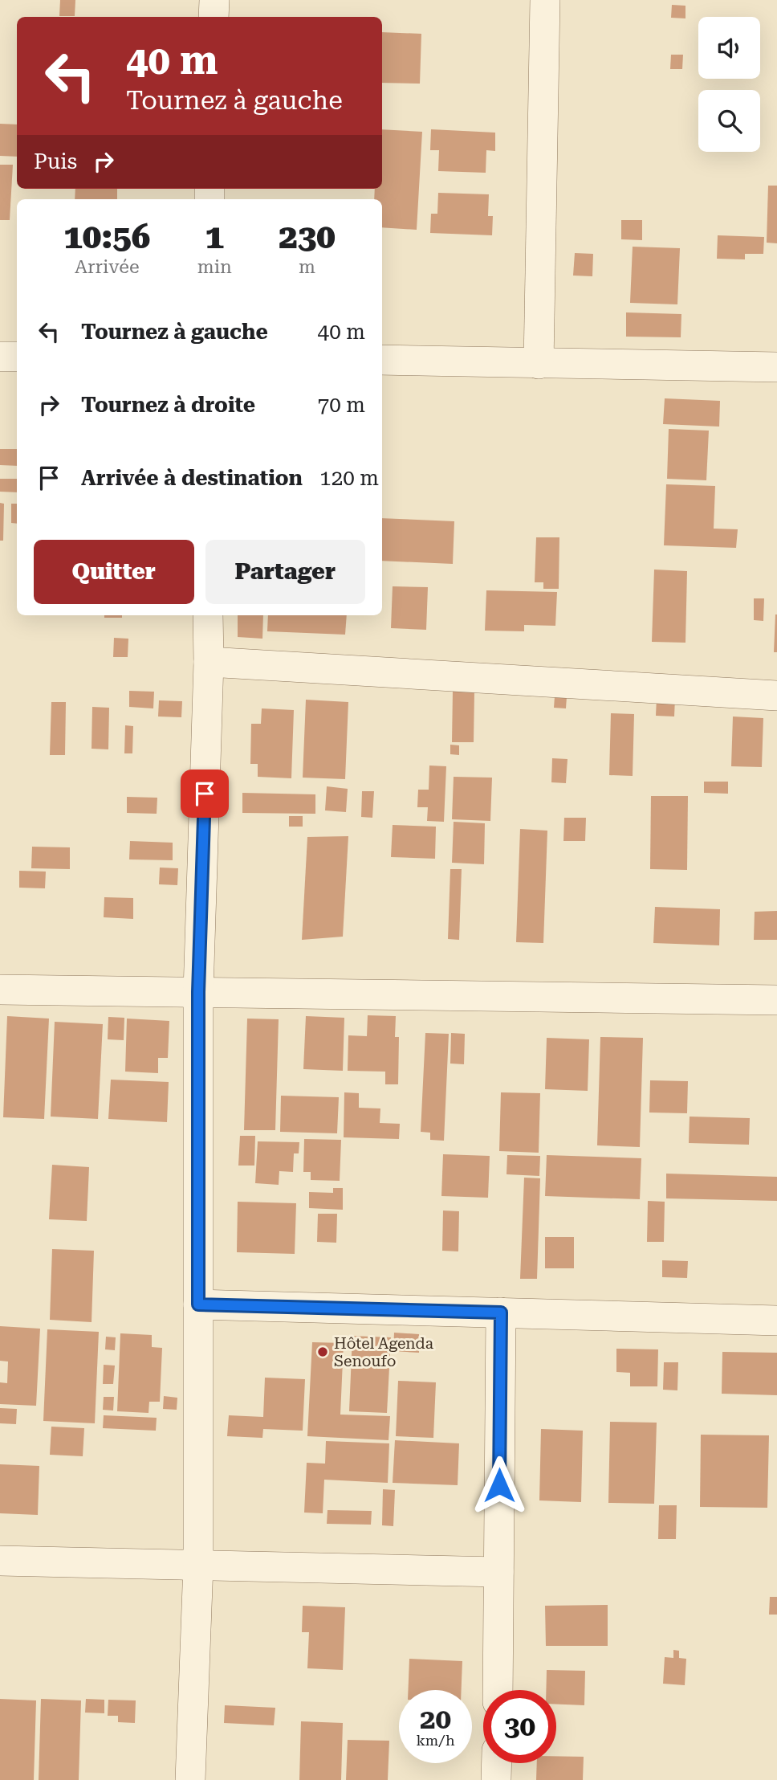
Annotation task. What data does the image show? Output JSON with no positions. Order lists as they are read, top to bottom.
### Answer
{
  "places": ["Hôtel Agenda Senoufo"],
  "page": {
    "turn": ["40 m", "Tournez à gauche"],
    "then": "Puis",
    "eta": [
      "10:56",
      "Arrivée",
      "1",
      "min",
      "230",
      "m"
    ],
    "list": [
      {
        "name": "Tournez à gauche",
        "value": "40 m"
      },
      {
        "name": "Tournez à droite",
        "value": "70 m"
      },
      {
        "name": "Arrivée à destination",
        "value": "120 m"
      }
    ],
    "buttons": ["Quitter", "Partager"],
    "speed": "20 km/h",
    "limit": "30"
  }
}
